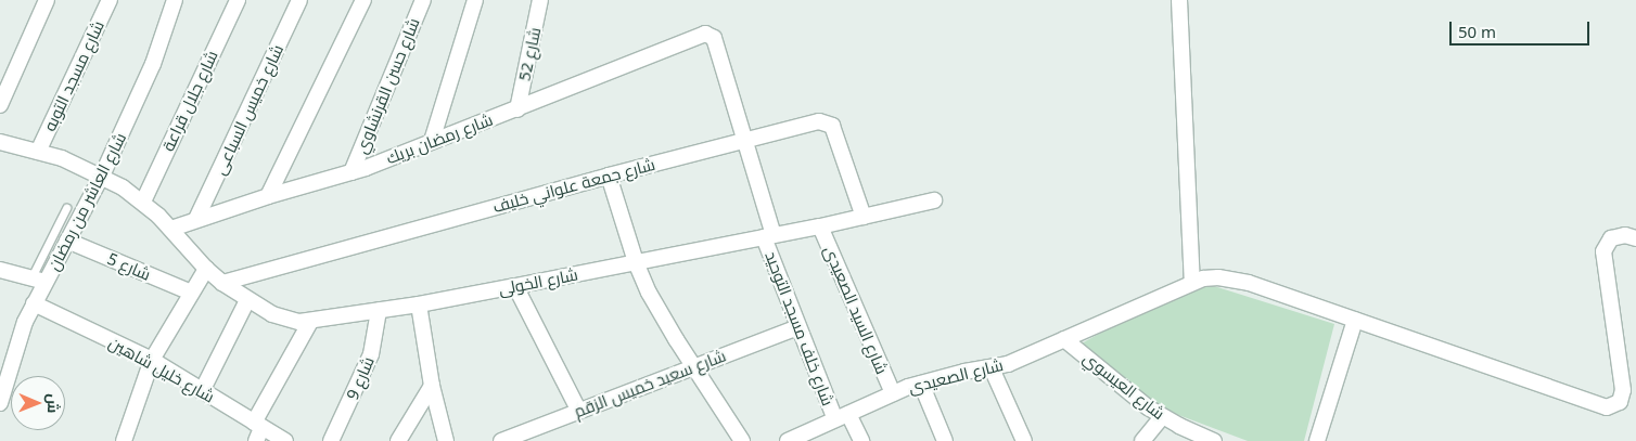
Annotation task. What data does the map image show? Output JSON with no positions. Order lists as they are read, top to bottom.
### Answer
{
  "streets": {
    "street": [
      "شارع 52",
      "شارع مسجد التوبه",
      "شارع حسن القرنشاوي",
      "شارع جلال قراعة",
      "شارع خميس السباعى",
      "شارع رمضان بريك",
      "شارع جمعة علواني خليف",
      "شارع العاشر من رمضان",
      "شارع 5",
      "شارع الخولى",
      "شارع السيد الصعيدى",
      "شارع خلف مسجد التوحيد",
      "شارع خليل شاهين",
      "شارع الصعيدى",
      "شارع 9",
      "شارع سعيد خميس الزقم",
      "شارع العيسوي"
    ]
  },
  "crossings": [
    ["شارع 52", "شارع رمضان بريك"],
    ["شارع مسجد التوبه", "شارع الخولى"],
    ["شارع حسن القرنشاوي", "شارع رمضان بريك"],
    ["شارع جلال قراعة", "شارع الخولى"],
    ["شارع خميس السباعى", "شارع رمضان بريك"],
    ["شارع رمضان بريك", "شارع الخولى"],
    ["شارع رمضان بريك", "شارع خلف مسجد التوحيد"],
    ["شارع جمعة علواني خليف", "شارع الخولى"],
    ["شارع جمعة علواني خليف", "شارع خلف مسجد التوحيد"],
    ["شارع العاشر من رمضان", "شارع 5"],
    ["شارع العاشر من رمضان", "شارع الخولى"],
    ["شارع العاشر من رمضان", "شارع خليل شاهين"],
    ["شارع الخولى", "شارع السيد الصعيدى"],
    ["شارع الخولى", "شارع خلف مسجد التوحيد"],
    ["شارع الخولى", "شارع 9"],
    ["شارع السيد الصعيدى", "شارع الصعيدى"],
    ["شارع خلف مسجد التوحيد", "شارع الصعيدى"],
    ["شارع خلف مسجد التوحيد", "شارع سعيد خميس الزقم"],
    ["شارع الصعيدى", "شارع العيسوي"]
  ],
  "scale_bar": "50 m",
  "north": "right"
}
